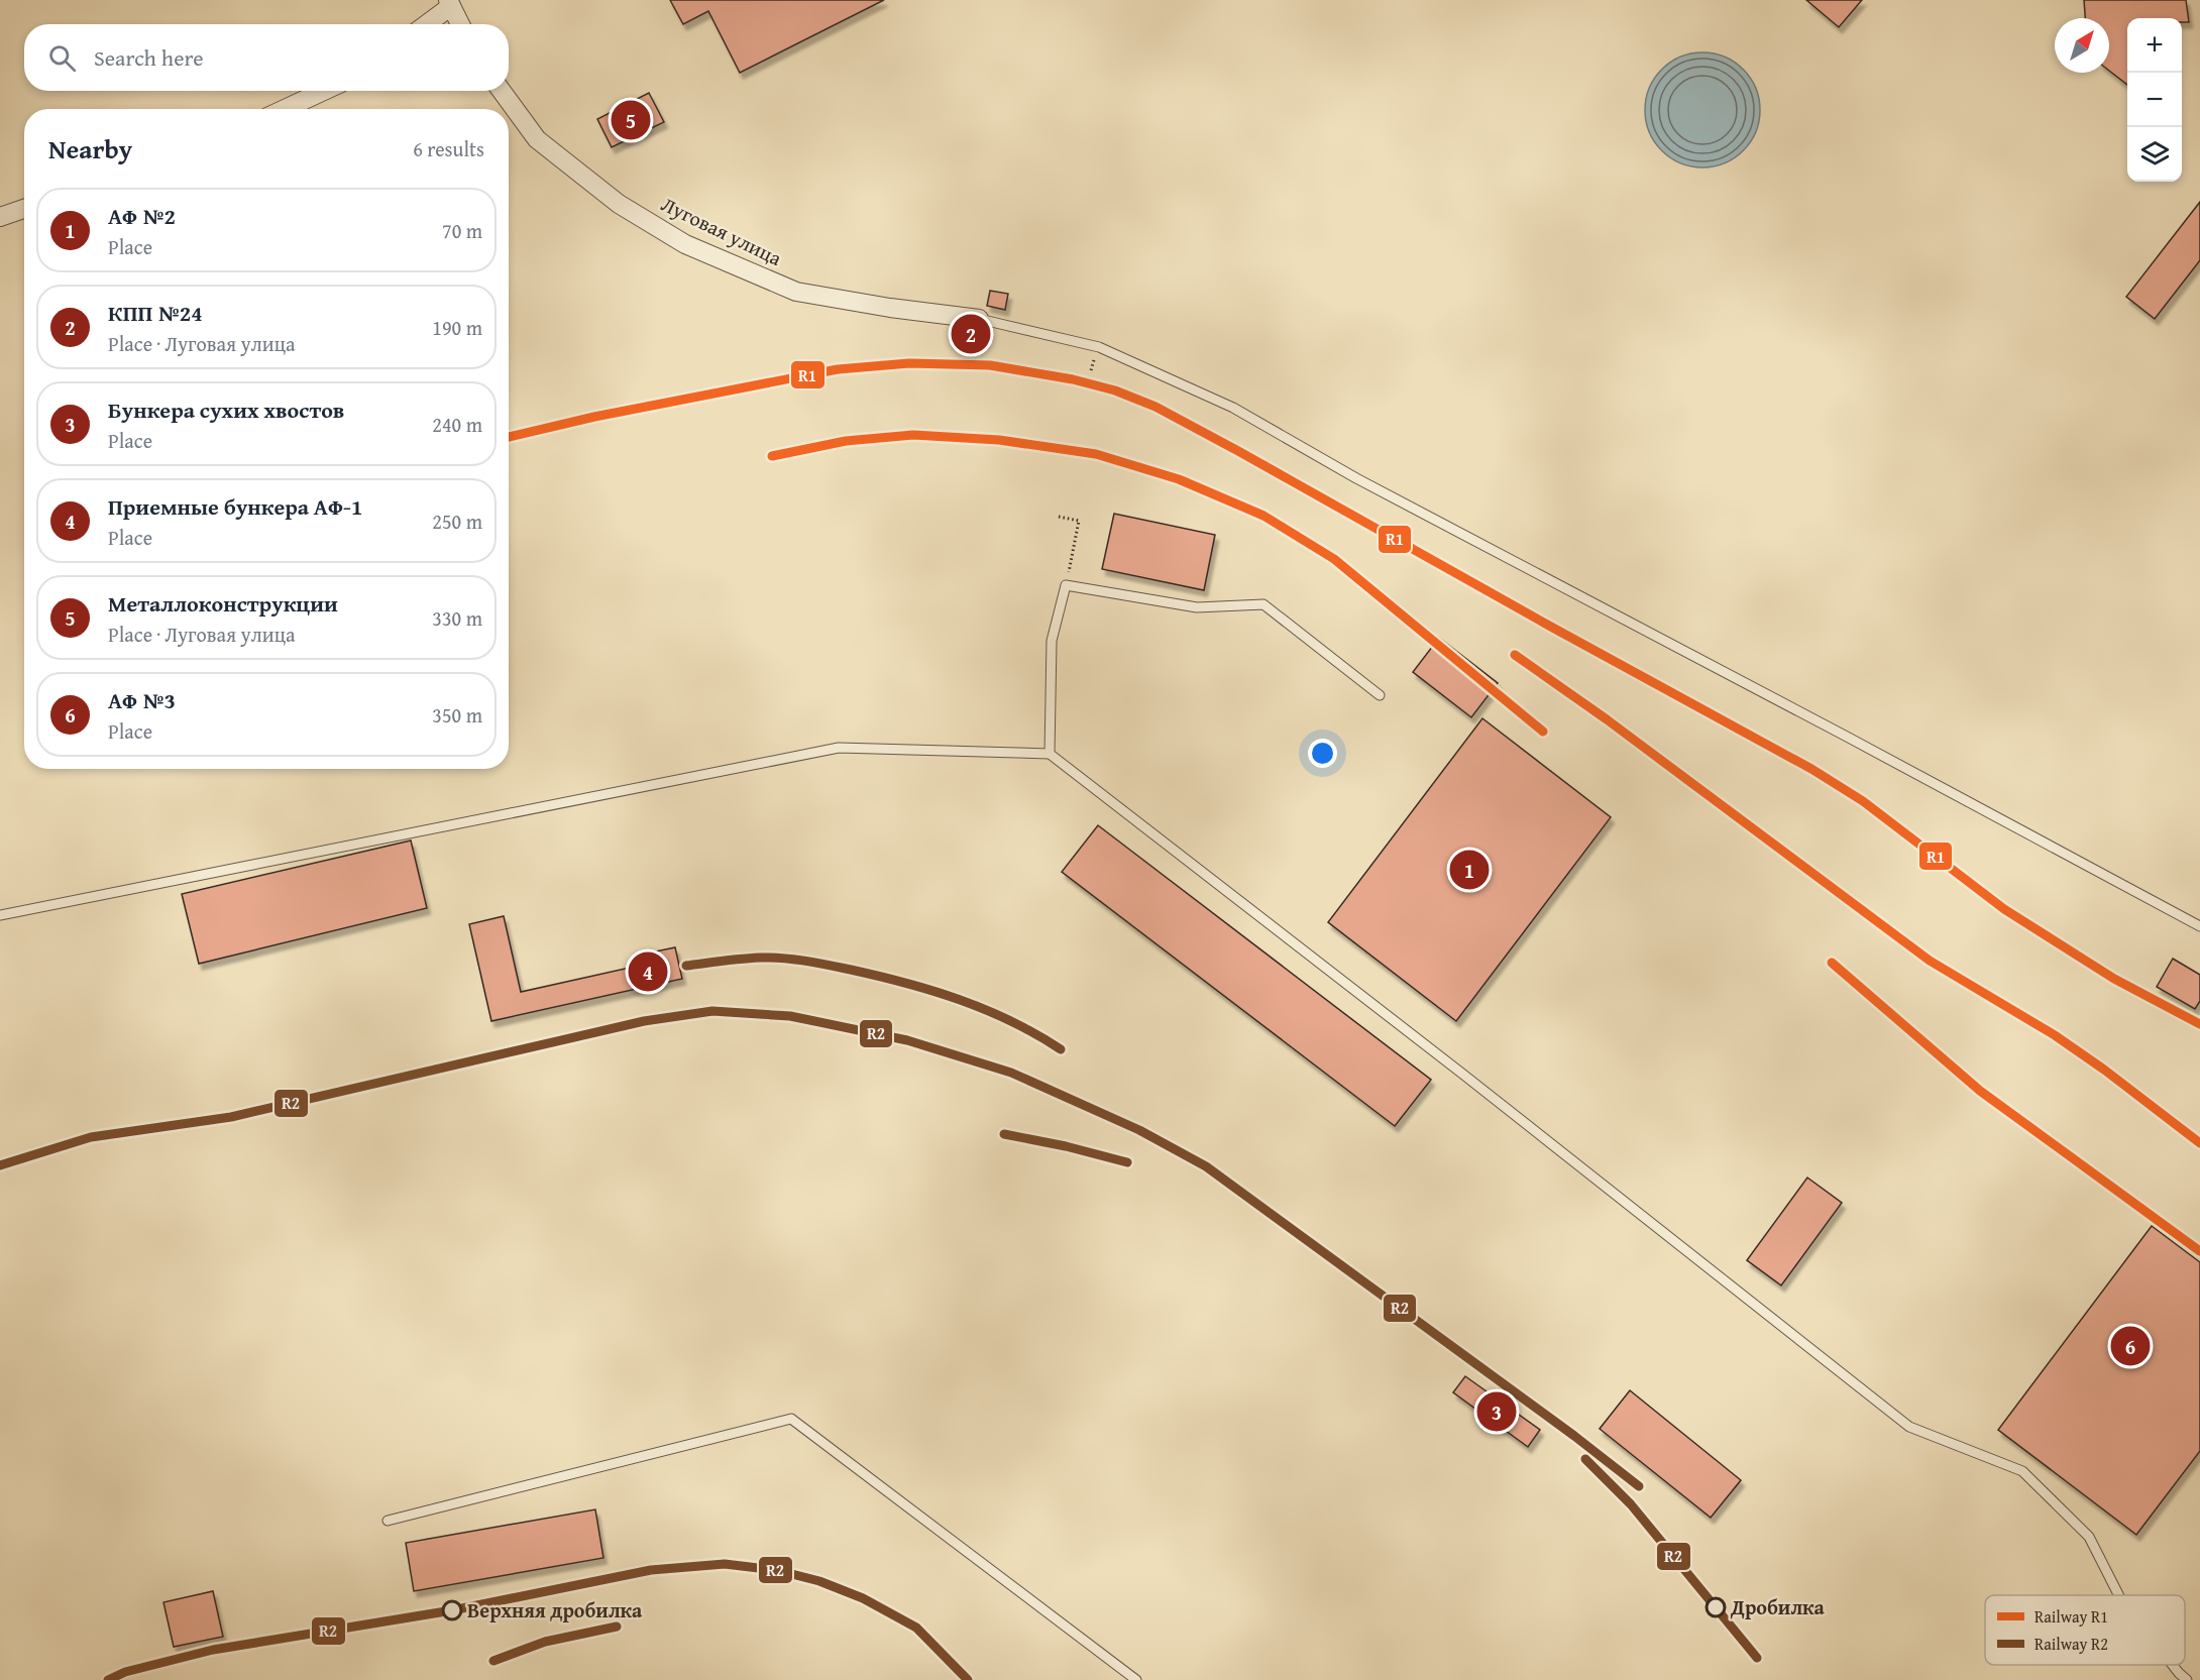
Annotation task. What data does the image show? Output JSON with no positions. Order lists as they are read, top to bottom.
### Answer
{
  "streets": {
    "street": ["Луговая улица"]
  },
  "places": ["Дробилка", "Верхняя дробилка"],
  "lines": ["rail line R1", "rail line R2"],
  "legend": ["Railway R1", "Railway R2"],
  "north": "top right",
  "page": {
    "map_buttons": ["+", "−"],
    "search": "Search here",
    "pins": [
      "5",
      "2",
      "1",
      "4",
      "6",
      "3"
    ],
    "heading": ["Nearby", "6 results"],
    "list": [
      {
        "mark": "1",
        "name": "АФ №2",
        "note": "Place",
        "value": "70 m"
      },
      {
        "mark": "2",
        "name": "КПП №24",
        "note": "Place · Луговая улица",
        "value": "190 m"
      },
      {
        "mark": "3",
        "name": "Бункера сухих хвостов",
        "note": "Place",
        "value": "240 m"
      },
      {
        "mark": "4",
        "name": "Приемные бункера АФ-1",
        "note": "Place",
        "value": "250 m"
      },
      {
        "mark": "5",
        "name": "Металлоконструкции",
        "note": "Place · Луговая улица",
        "value": "330 m"
      },
      {
        "mark": "6",
        "name": "АФ №3",
        "note": "Place",
        "value": "350 m"
      }
    ]
  }
}
